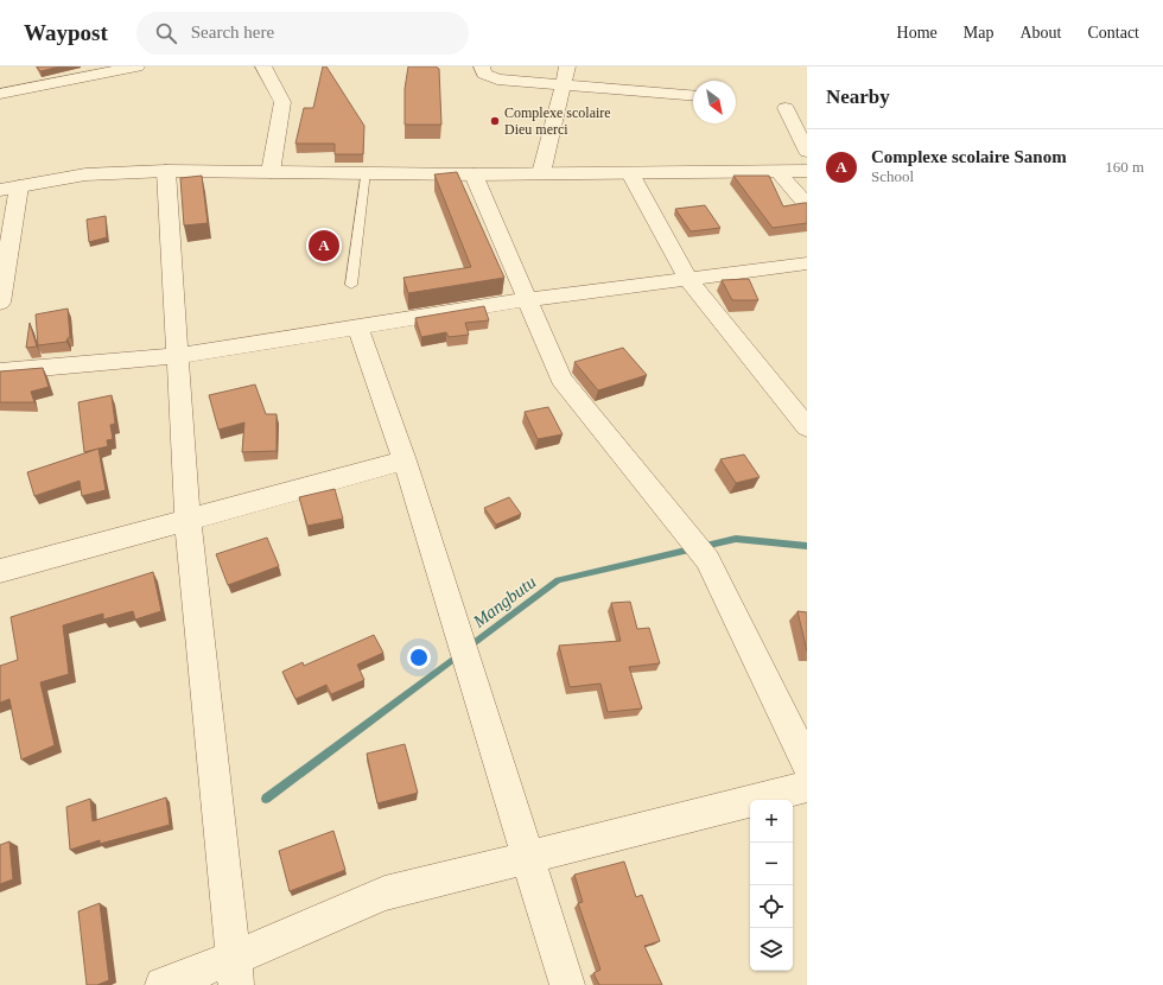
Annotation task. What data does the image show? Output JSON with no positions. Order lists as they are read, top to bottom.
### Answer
{
  "water": ["Mangbutu"],
  "places": ["Complexe scolaire Dieu merci"],
  "north": "bottom right",
  "page": {
    "header": "Waypost",
    "search": "Search here",
    "nav": [
      "Home",
      "Map",
      "About",
      "Contact"
    ],
    "heading": "Nearby",
    "list": [
      {
        "mark": "A",
        "name": "Complexe scolaire Sanom",
        "note": "School",
        "value": "160 m"
      }
    ],
    "pins": "A",
    "map_buttons": ["+", "−"]
  }
}
